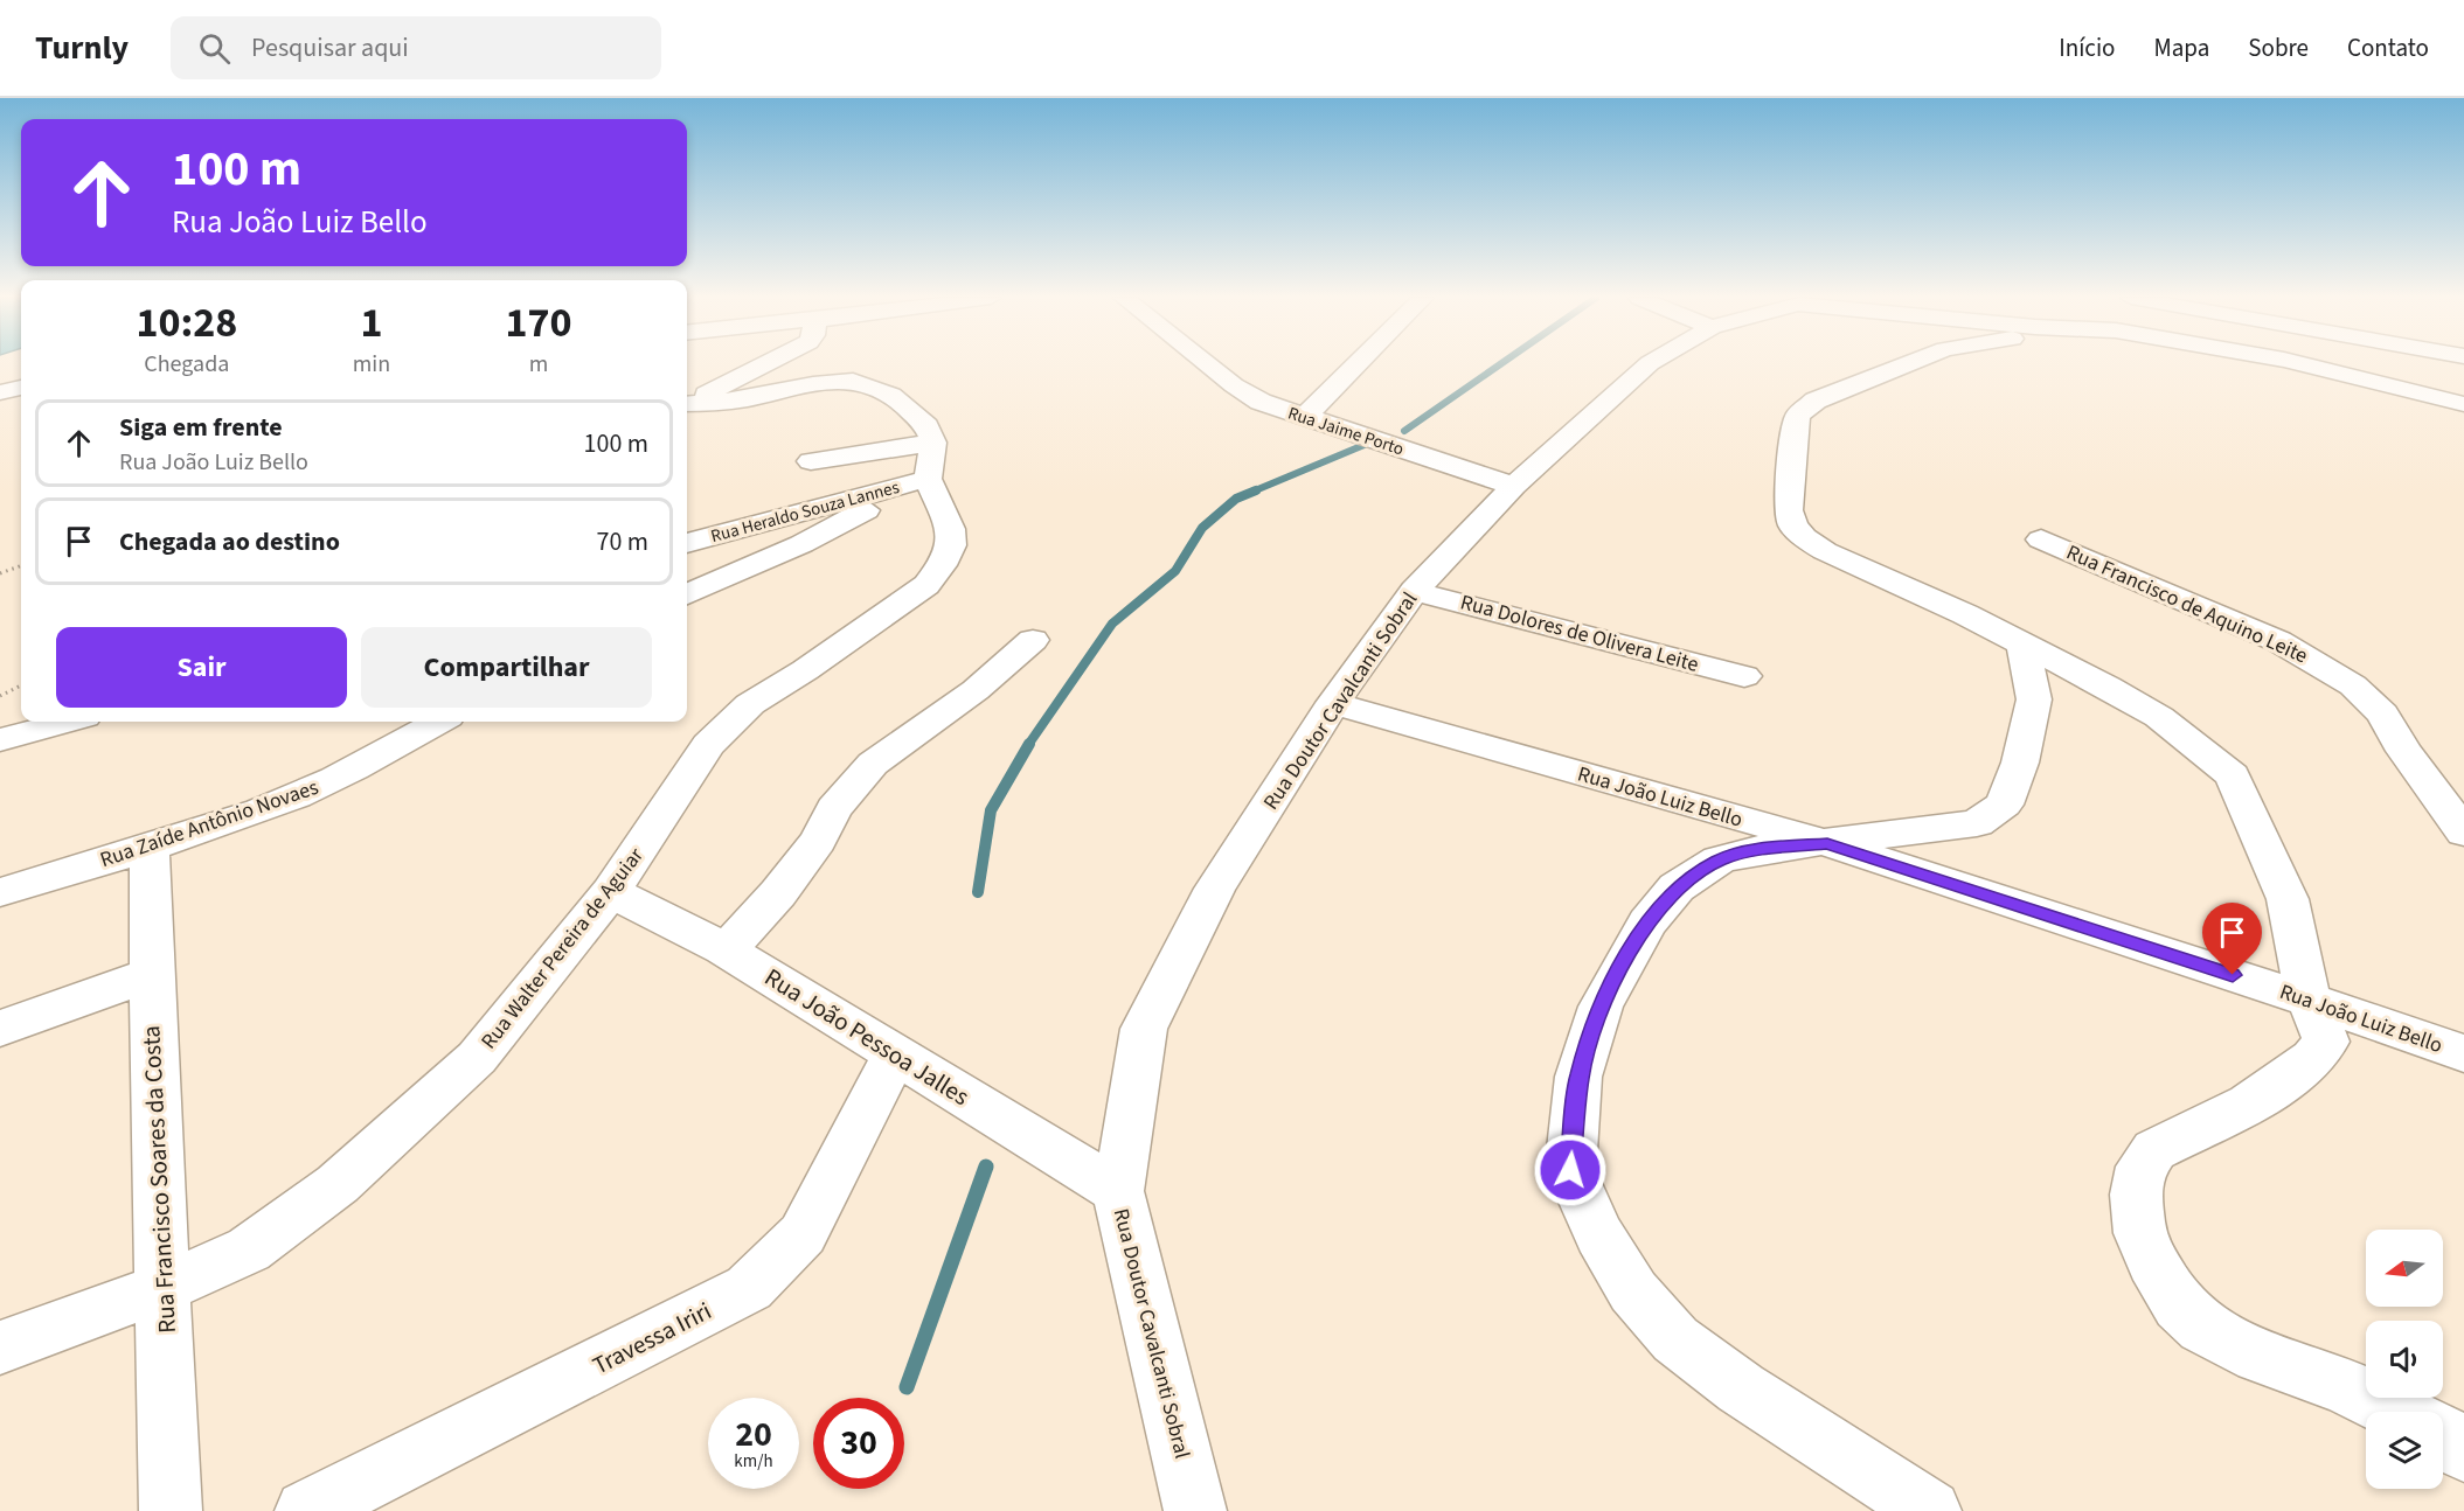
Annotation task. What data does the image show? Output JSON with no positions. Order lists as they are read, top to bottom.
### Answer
{
  "streets": {
    "street": [
      "Rua Jaime Porto",
      "Rua Heraldo Souza Lannes",
      "Rua Francisco de Aquino Leite",
      "Rua Dolores de Olivera Leite",
      "Rua Doutor Cavalcanti Sobral",
      "Rua João Luiz Bello",
      "Rua Zaíde Antônio Novaes",
      "Rua Walter Pereira de Aguiar",
      "Rua João Pessoa Jalles",
      "Rua Francisco Soares da Costa",
      "Travessa Iriri"
    ]
  },
  "crossings": [
    ["Rua Jaime Porto", "Rua Doutor Cavalcanti Sobral"],
    ["Rua Heraldo Souza Lannes", "Rua Walter Pereira de Aguiar"],
    ["Rua Dolores de Olivera Leite", "Rua Doutor Cavalcanti Sobral"],
    ["Rua Doutor Cavalcanti Sobral", "Rua João Luiz Bello"],
    ["Rua Doutor Cavalcanti Sobral", "Rua João Pessoa Jalles"],
    ["Rua Zaíde Antônio Novaes", "Rua Francisco Soares da Costa"],
    ["Rua Walter Pereira de Aguiar", "Rua João Pessoa Jalles"],
    ["Rua Walter Pereira de Aguiar", "Rua Francisco Soares da Costa"],
    ["Rua João Pessoa Jalles", "Travessa Iriri"]
  ],
  "north": "left",
  "page": {
    "header": "Turnly",
    "search": "Pesquisar aqui",
    "nav": [
      "Início",
      "Mapa",
      "Sobre",
      "Contato"
    ],
    "turn": ["100 m", "Rua João Luiz Bello"],
    "eta": [
      "10:28",
      "Chegada",
      "1",
      "min",
      "170",
      "m"
    ],
    "list": [
      {
        "name": "Siga em frente",
        "note": "Rua João Luiz Bello",
        "value": "100 m"
      },
      {
        "name": "Chegada ao destino",
        "value": "70 m"
      }
    ],
    "buttons": ["Sair", "Compartilhar"],
    "speed": "20 km/h",
    "limit": "30"
  }
}
